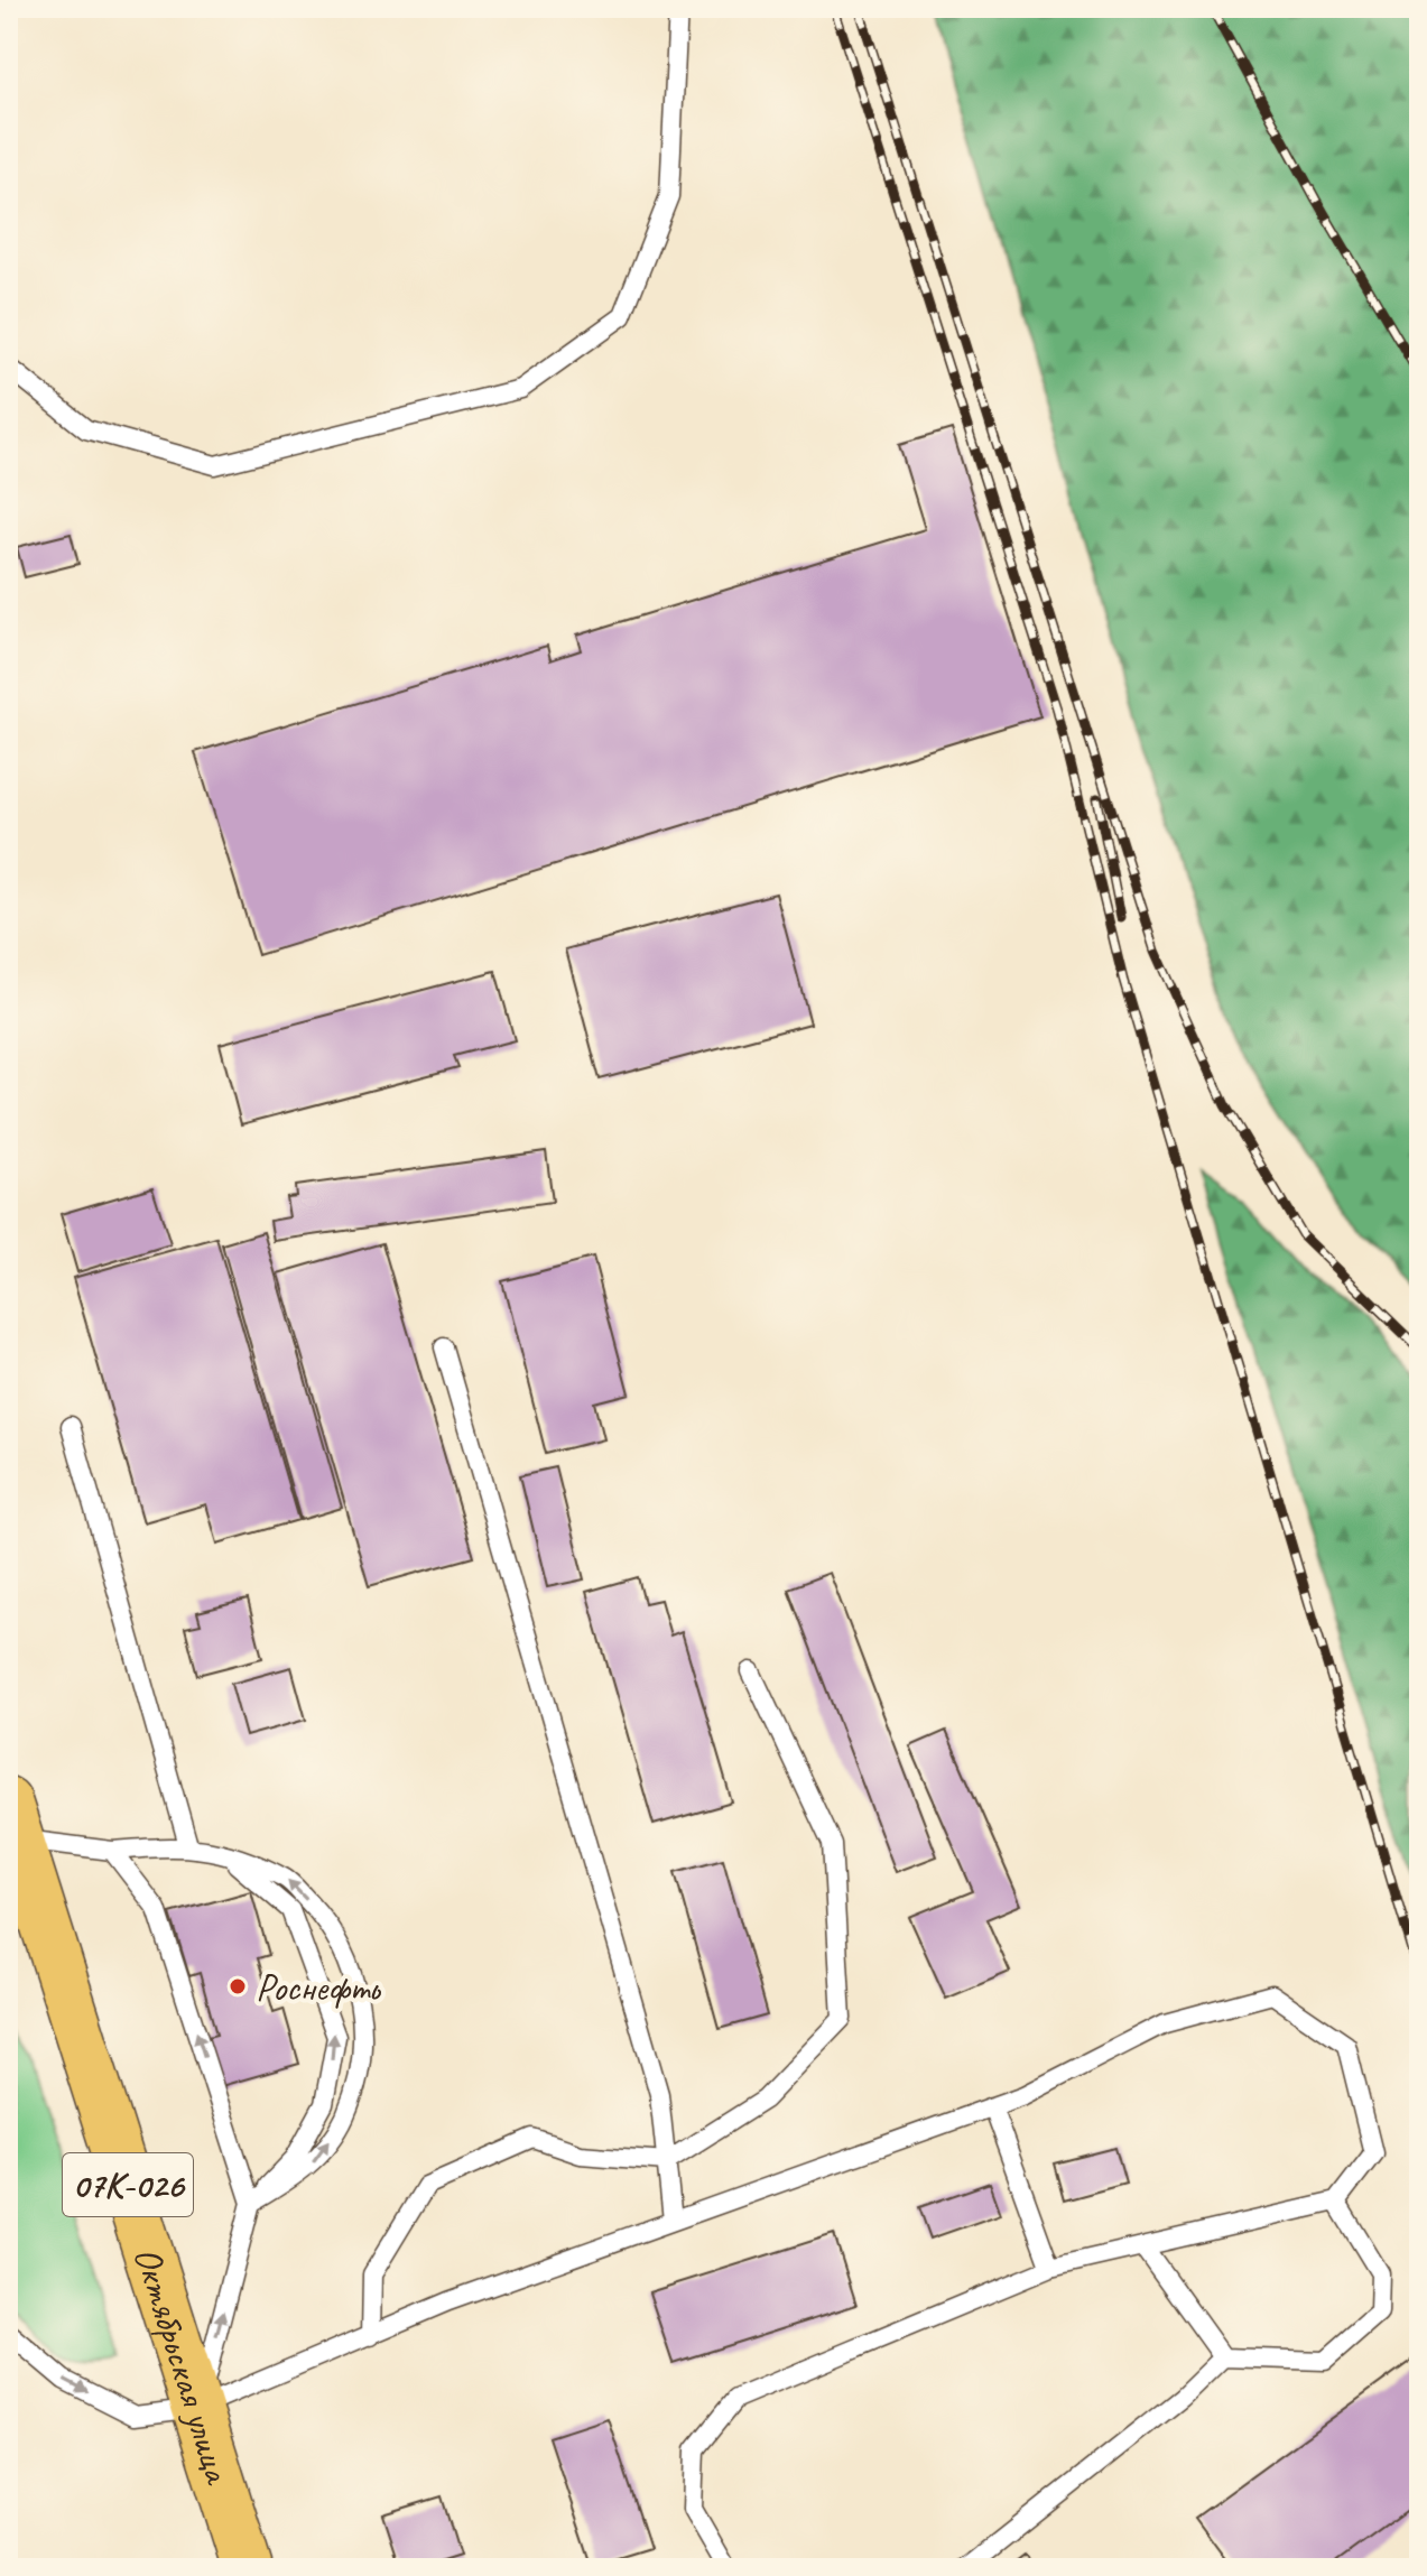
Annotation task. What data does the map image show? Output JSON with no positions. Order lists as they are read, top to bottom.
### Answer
{
  "streets": {
    "main road": ["07К-026", "Октябрьская улица"]
  },
  "places": ["Роснефть"]
}
